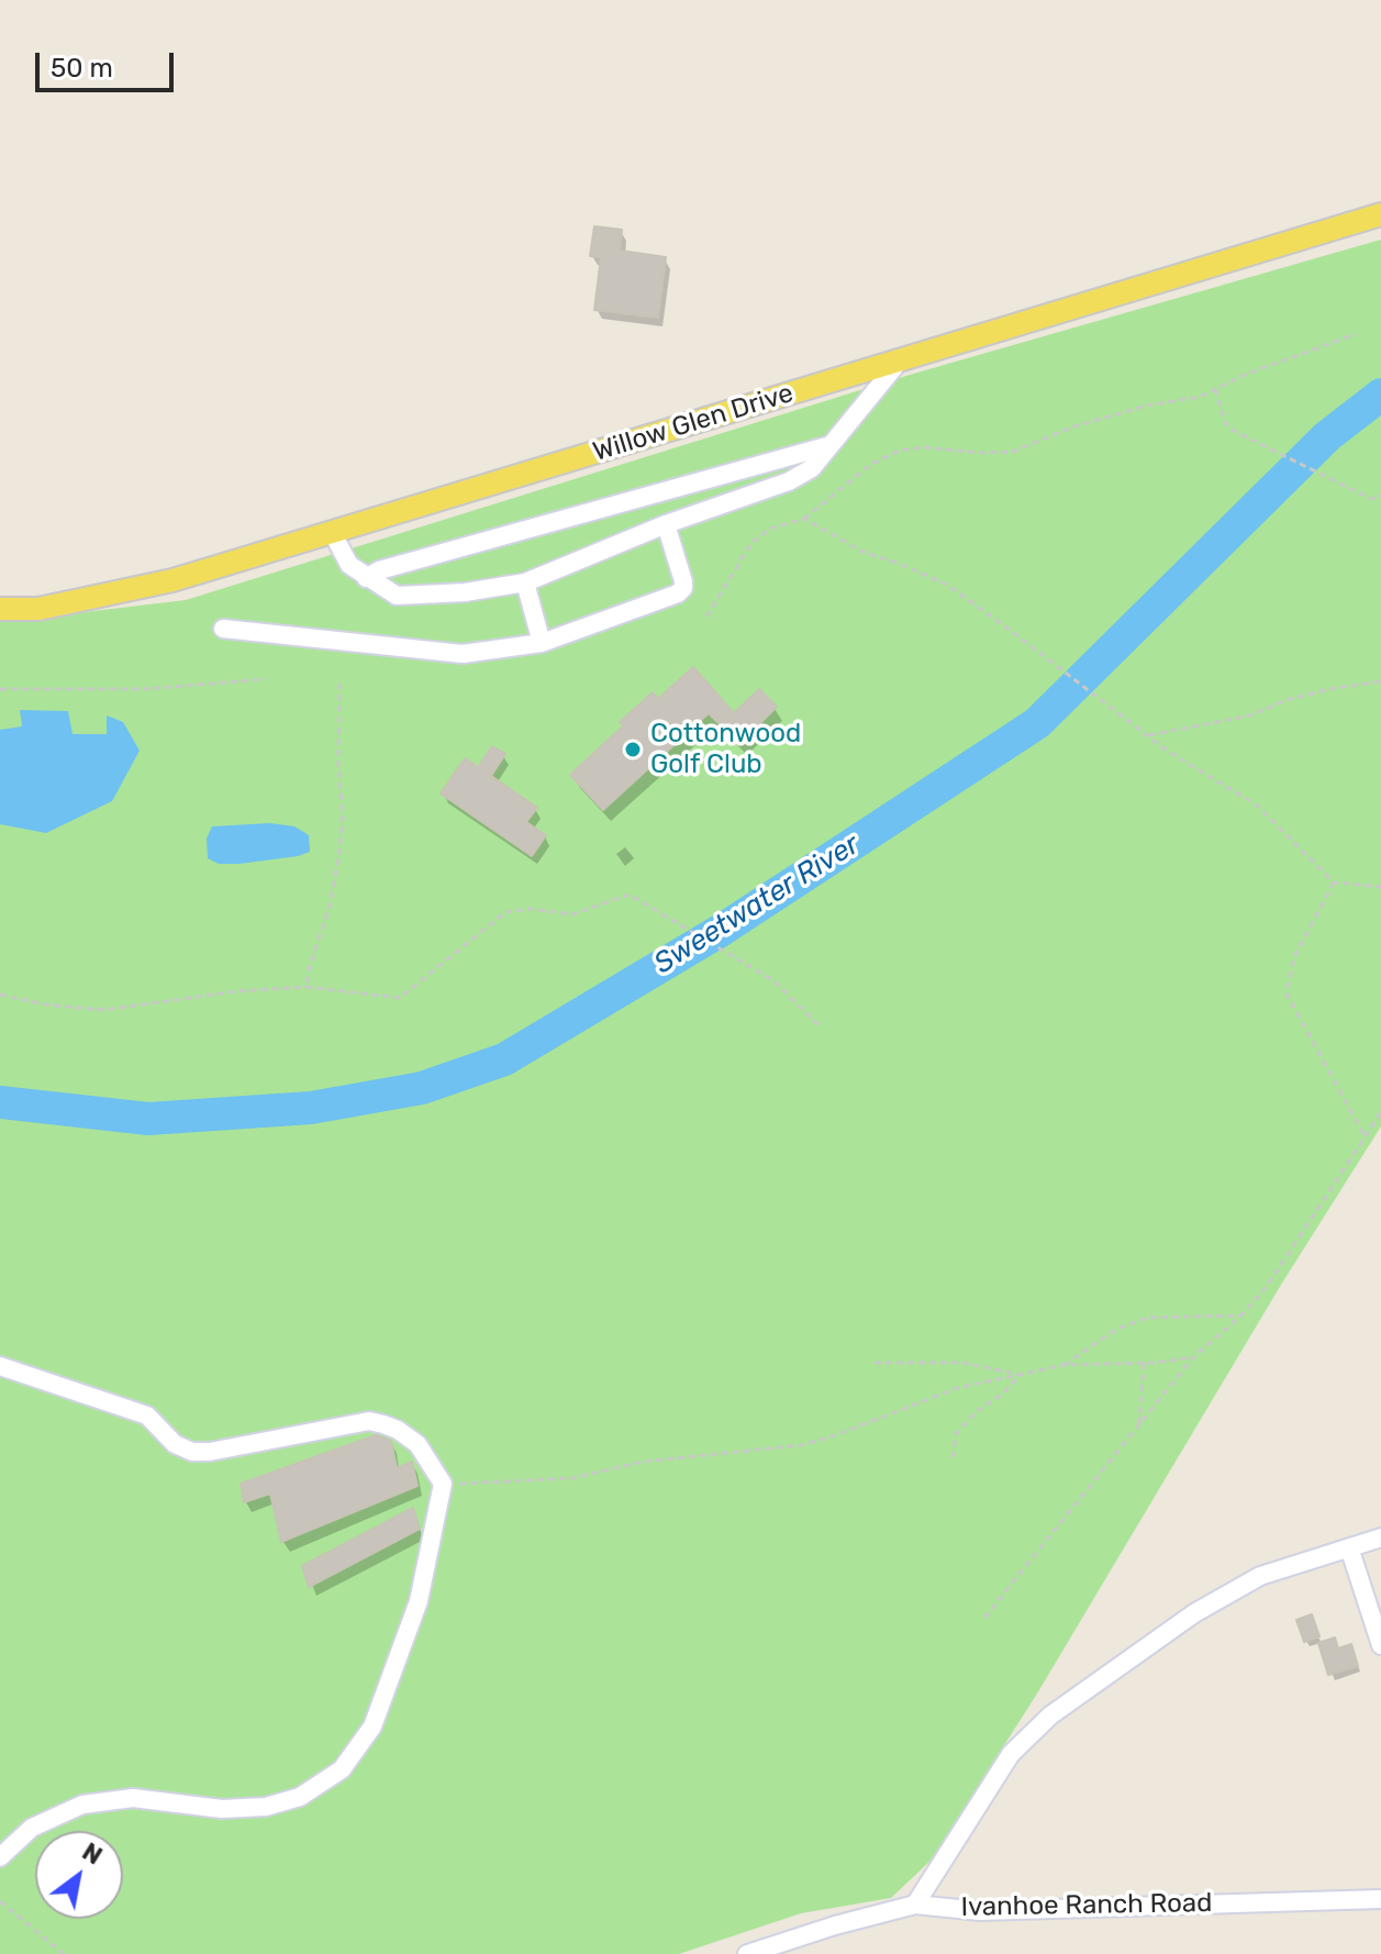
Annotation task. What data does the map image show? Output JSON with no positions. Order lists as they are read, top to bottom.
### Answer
{
  "streets": {
    "main road": ["Willow Glen Drive"],
    "street": ["Ivanhoe Ranch Road"]
  },
  "water": ["Sweetwater River"],
  "places": ["Cottonwood Golf Club"],
  "scale_bar": "50 m",
  "north": "top right"
}
